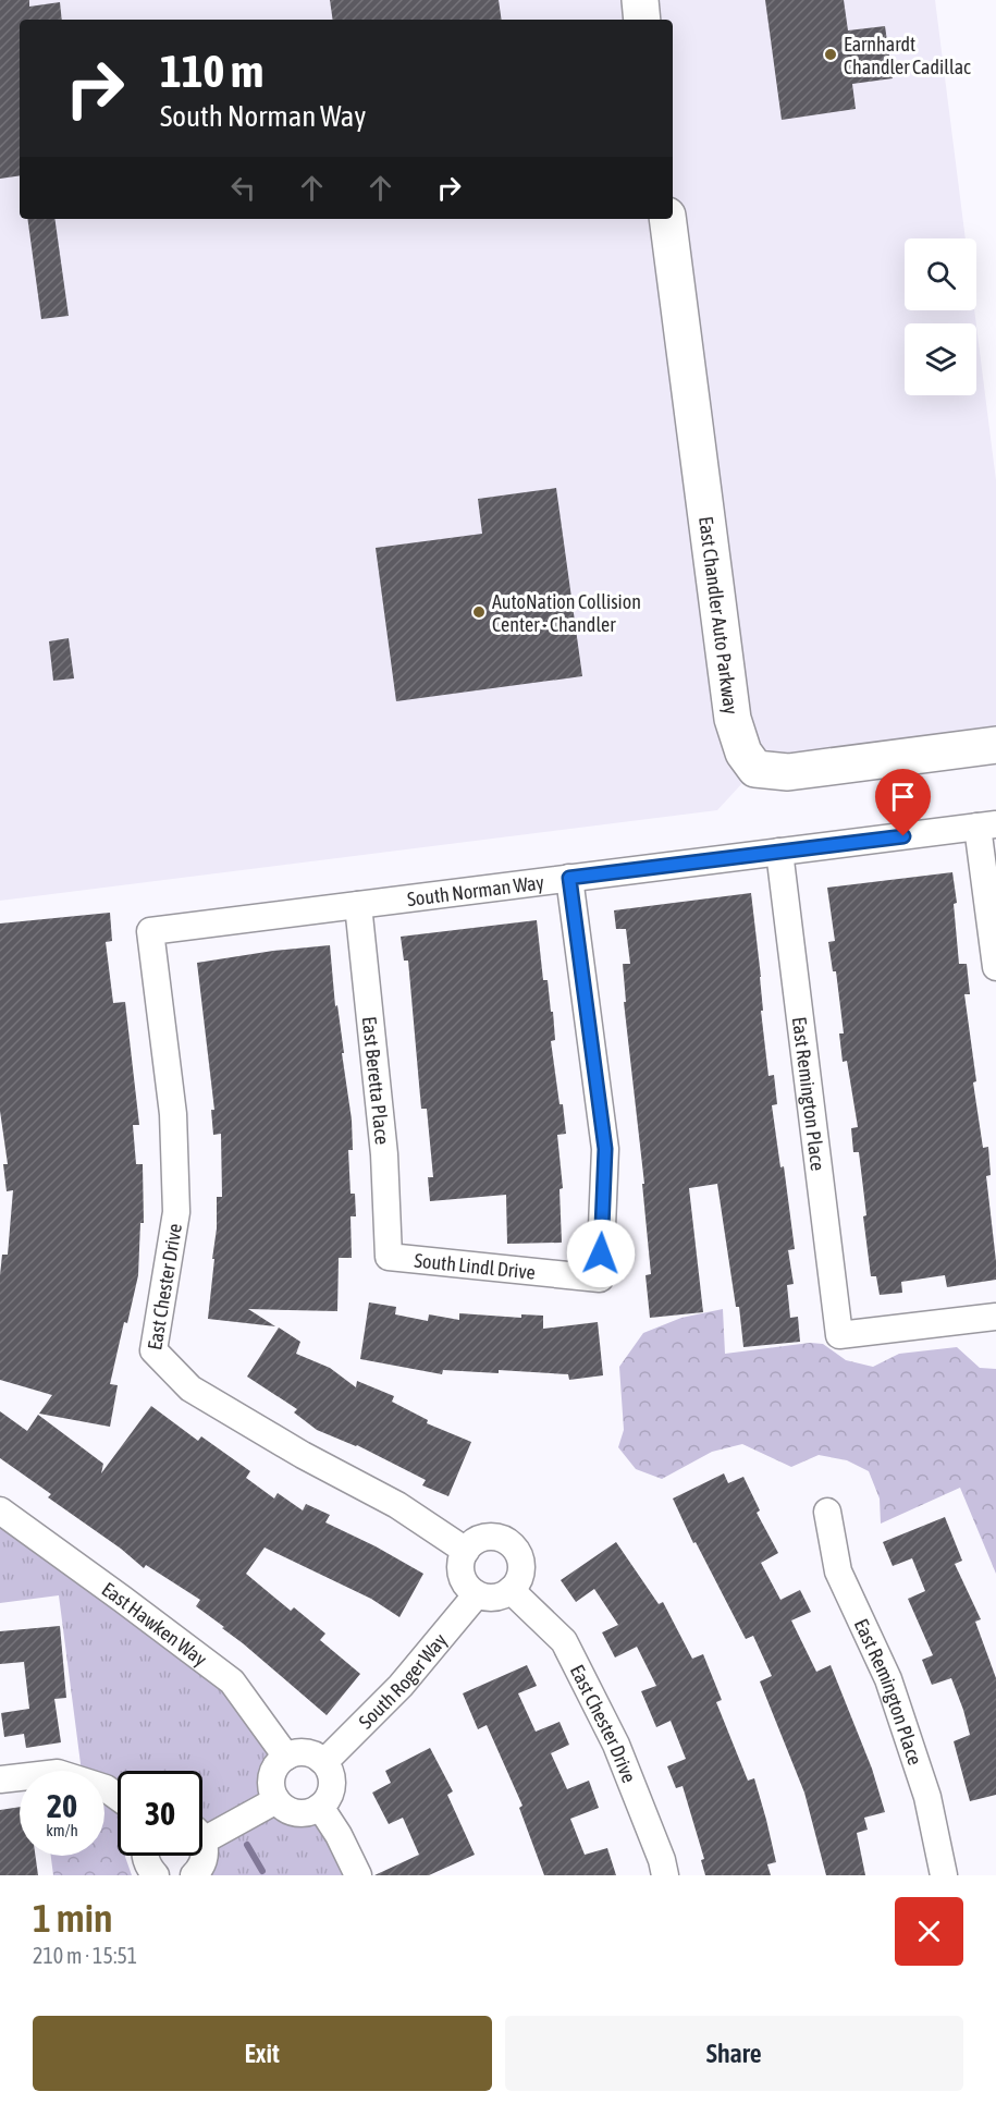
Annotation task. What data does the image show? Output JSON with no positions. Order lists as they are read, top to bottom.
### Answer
{
  "streets": {
    "street": [
      "East Chandler Auto Parkway",
      "South Norman Way",
      "East Beretta Place",
      "East Remington Place",
      "South Lindl Drive",
      "East Chester Drive",
      "East Hawken Way",
      "South Roger Way"
    ]
  },
  "crossings": [
    ["South Norman Way", "East Beretta Place"],
    ["South Norman Way", "East Remington Place"],
    ["South Norman Way", "South Lindl Drive"],
    ["South Norman Way", "East Chester Drive"],
    ["East Beretta Place", "South Lindl Drive"],
    ["East Chester Drive", "South Roger Way"],
    ["East Hawken Way", "South Roger Way"]
  ],
  "places": ["Earnhardt Chandler Cadillac", "AutoNation Collision Center - Chandler"],
  "page": {
    "turn": ["110 m", "South Norman Way"],
    "speed": "20 km/h",
    "limit": "30",
    "heading": ["1 min", "210 m · 15:51"],
    "buttons": ["Exit", "Share"]
  }
}
